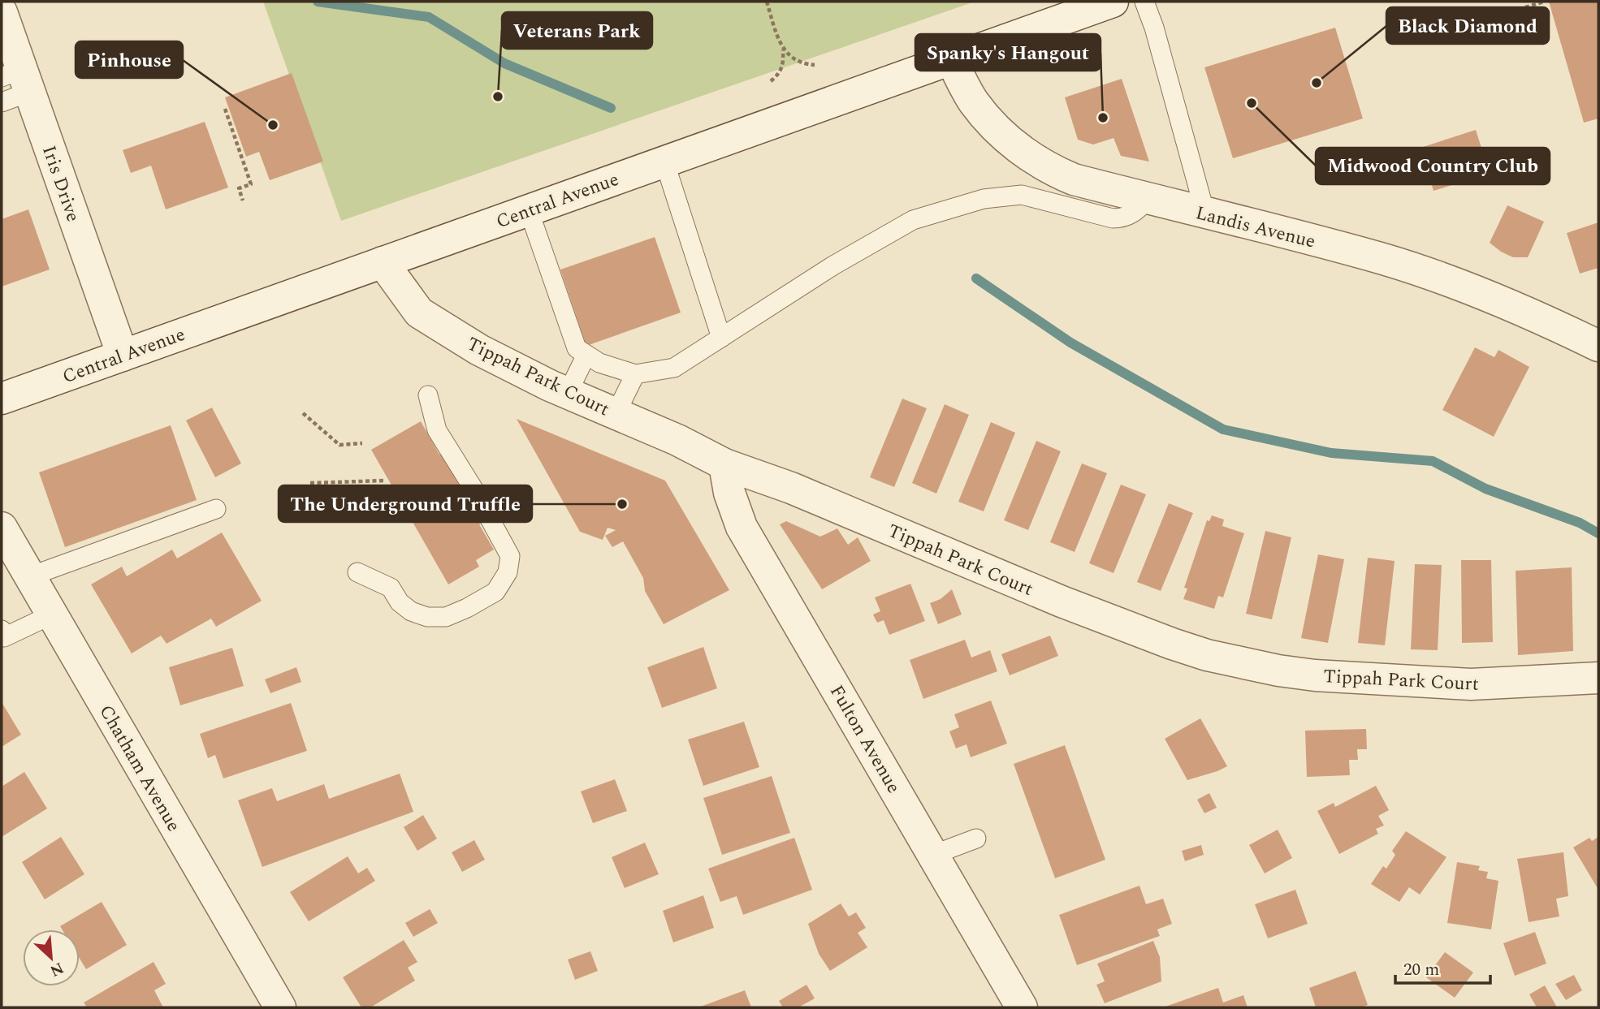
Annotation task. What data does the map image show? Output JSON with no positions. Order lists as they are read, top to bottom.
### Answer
{
  "streets": {
    "street": [
      "Iris Drive",
      "Central Avenue",
      "Landis Avenue",
      "Tippah Park Court",
      "Fulton Avenue",
      "Chatham Avenue"
    ]
  },
  "crossings": [
    ["Iris Drive", "Central Avenue"],
    ["Central Avenue", "Landis Avenue"],
    ["Central Avenue", "Tippah Park Court"],
    ["Tippah Park Court", "Fulton Avenue"]
  ],
  "places": [
    "Black Diamond",
    "Veterans Park",
    "Midwood Country Club",
    "Spanky's Hangout",
    "Pinhouse",
    "The Underground Truffle"
  ],
  "scale_bar": "20 m",
  "north": "bottom right"
}
